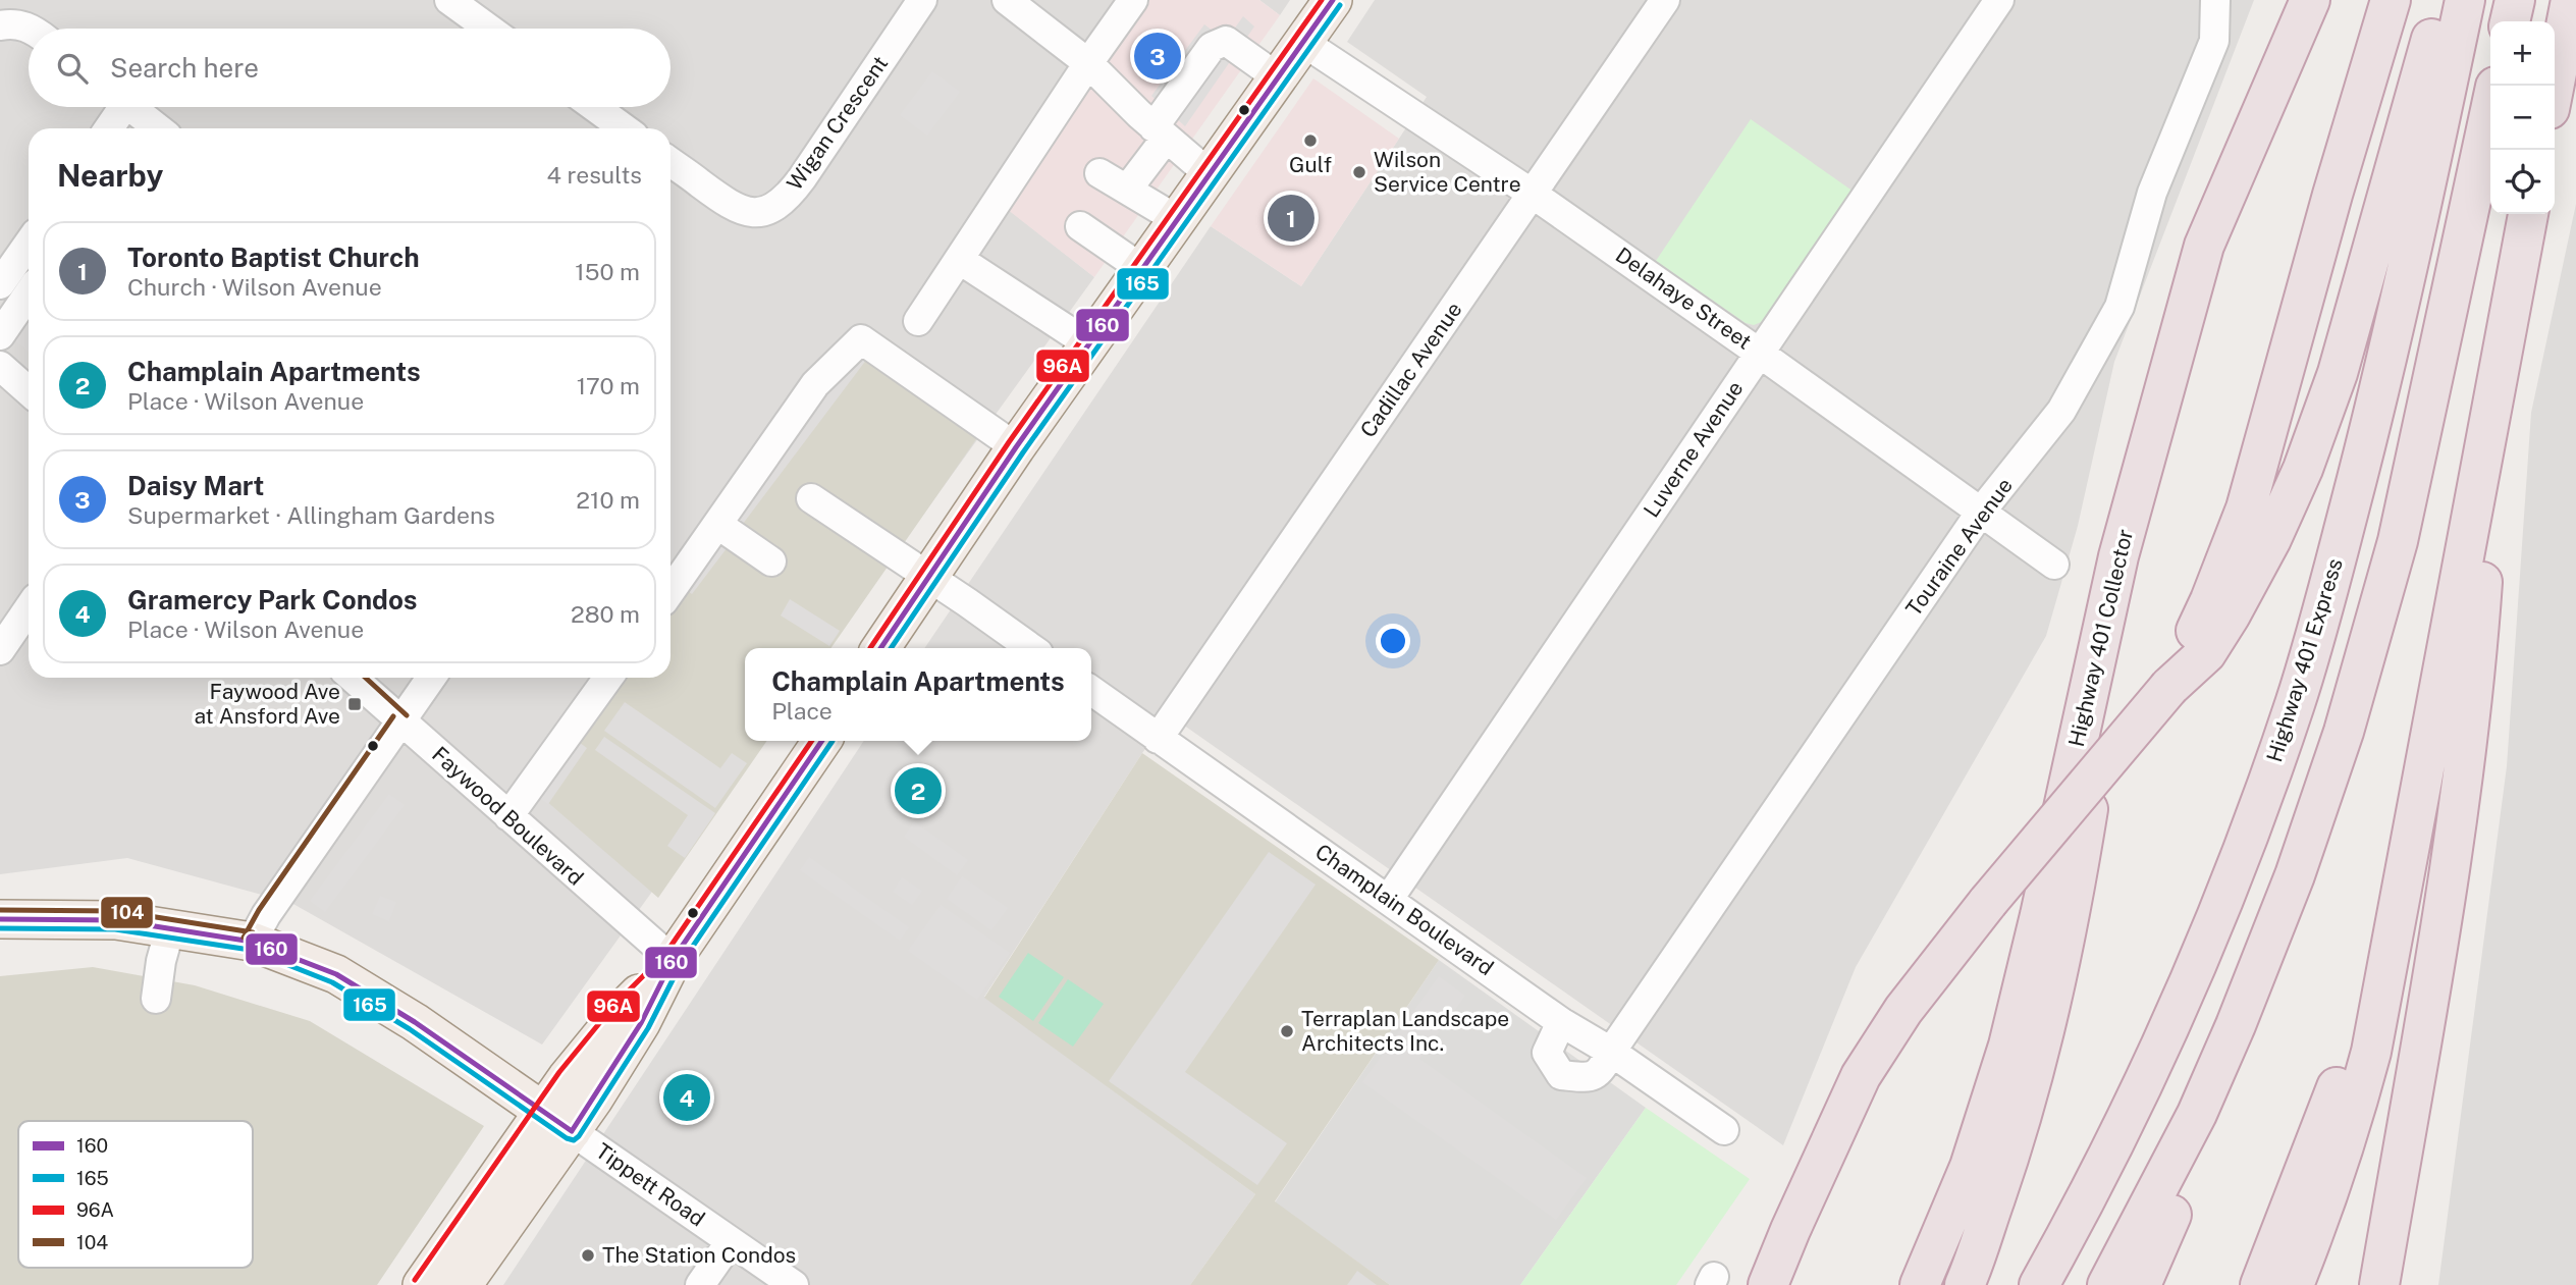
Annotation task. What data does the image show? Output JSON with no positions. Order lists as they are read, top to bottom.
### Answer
{
  "streets": {
    "highway": ["Highway 401 Collector", "Highway 401 Express"],
    "street": [
      "Wigan Crescent",
      "Delahaye Street",
      "Cadillac Avenue",
      "Luverne Avenue",
      "Touraine Avenue",
      "Faywood Boulevard",
      "Champlain Boulevard",
      "Tippett Road"
    ]
  },
  "crossings": [
    ["Delahaye Street", "Cadillac Avenue"],
    ["Delahaye Street", "Luverne Avenue"],
    ["Delahaye Street", "Touraine Avenue"],
    ["Cadillac Avenue", "Champlain Boulevard"],
    ["Luverne Avenue", "Champlain Boulevard"],
    ["Touraine Avenue", "Champlain Boulevard"]
  ],
  "places": {
    "other": [
      "Gulf",
      "Wilson Service Centre",
      "Terraplan Landscape Architects Inc.",
      "The Station Condos"
    ],
    "transit": ["Faywood Ave at Ansford Ave"]
  },
  "lines": [
    "transit line 160",
    "transit line 96A",
    "transit line 165",
    "transit line 104"
  ],
  "legend": [
    "160",
    "165",
    "96A",
    "104"
  ],
  "page": {
    "map_buttons": ["+", "−"],
    "pins": [
      "3",
      "1",
      "2",
      "4"
    ],
    "search": "Search here",
    "heading": ["Nearby", "4 results"],
    "list": [
      {
        "mark": "1",
        "name": "Toronto Baptist Church",
        "note": "Church · Wilson Avenue",
        "value": "150 m"
      },
      {
        "mark": "2",
        "name": "Champlain Apartments",
        "note": "Place · Wilson Avenue",
        "value": "170 m"
      },
      {
        "mark": "3",
        "name": "Daisy Mart",
        "note": "Supermarket · Allingham Gardens",
        "value": "210 m"
      },
      {
        "mark": "4",
        "name": "Gramercy Park Condos",
        "note": "Place · Wilson Avenue",
        "value": "280 m"
      }
    ],
    "popup": ["Champlain Apartments", "Place"]
  }
}
